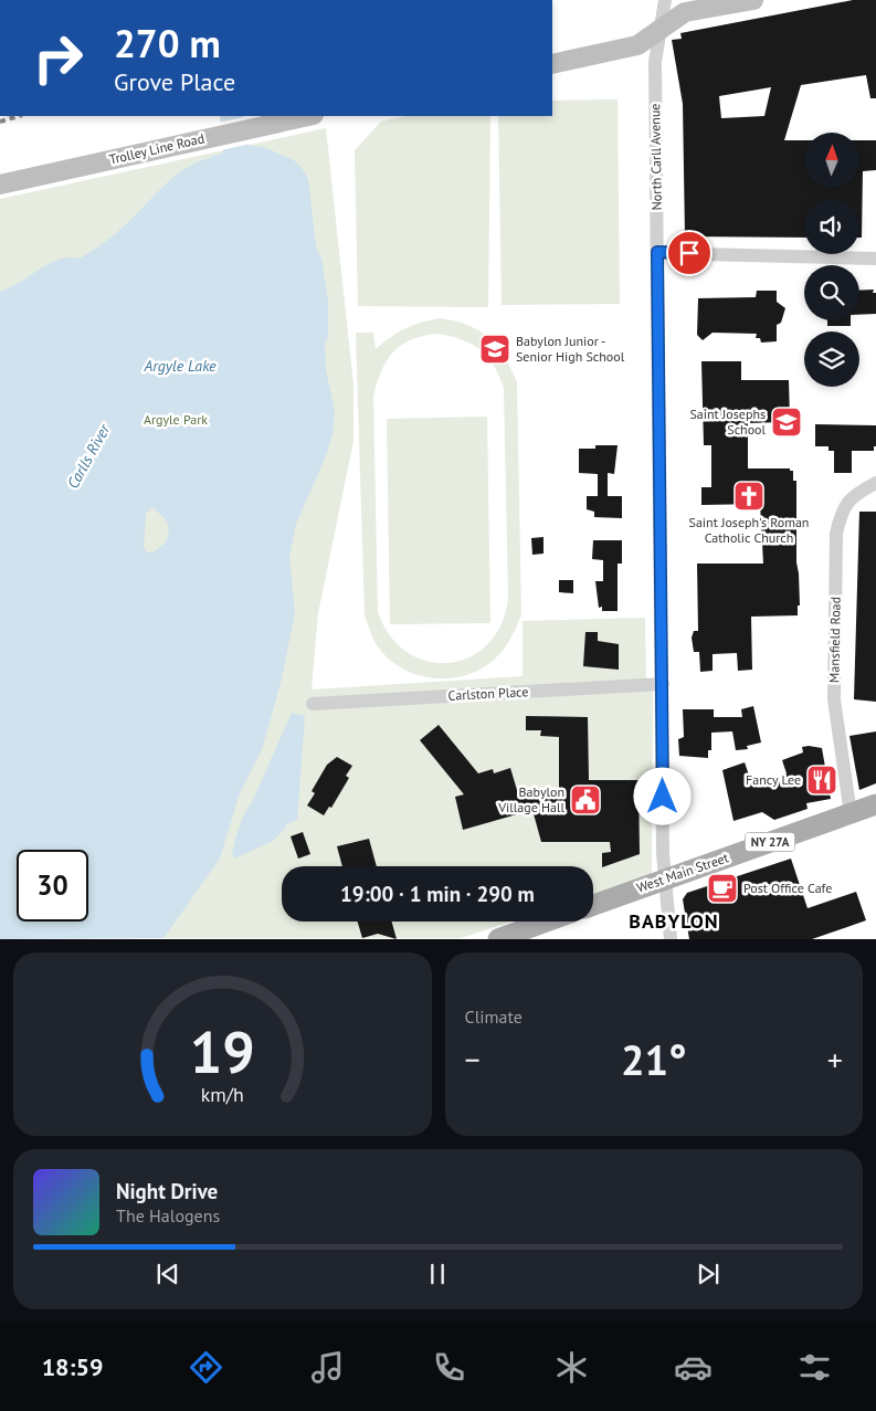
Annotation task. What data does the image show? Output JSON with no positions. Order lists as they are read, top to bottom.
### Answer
{
  "streets": {
    "main road": ["Trolley Line Road", "NY 27A", "West Main Street"],
    "street": ["North Carll Avenue", "Mansfield Road", "Carlston Place"]
  },
  "crossings": [
    ["North Carll Avenue", "Carlston Place"],
    ["North Carll Avenue", "West Main Street"],
    ["Mansfield Road", "West Main Street"]
  ],
  "districts": ["BABYLON"],
  "water": ["Argyle Lake", "Carlls River"],
  "parks": ["Argyle Park"],
  "places": {
    "school or university": ["Babylon Junior - Senior High School", "Saint Josephs School"],
    "church": ["Saint Joseph's Roman Catholic Church"],
    "restaurant": ["Fancy Lee"],
    "public building": ["Babylon Village Hall"],
    "cafe": ["Post Office Cafe"]
  },
  "north": "top",
  "page": {
    "turn": ["270 m", "Grove Place"],
    "limit": "30",
    "trip": "19:00 · 1 min · 290 m",
    "tile": "Climate",
    "heat": ["−", "21°", "+"],
    "song": ["Night Drive", "The Halogens"],
    "tabs": "18:59",
    "gauge": ["19", "km/h"]
  }
}
